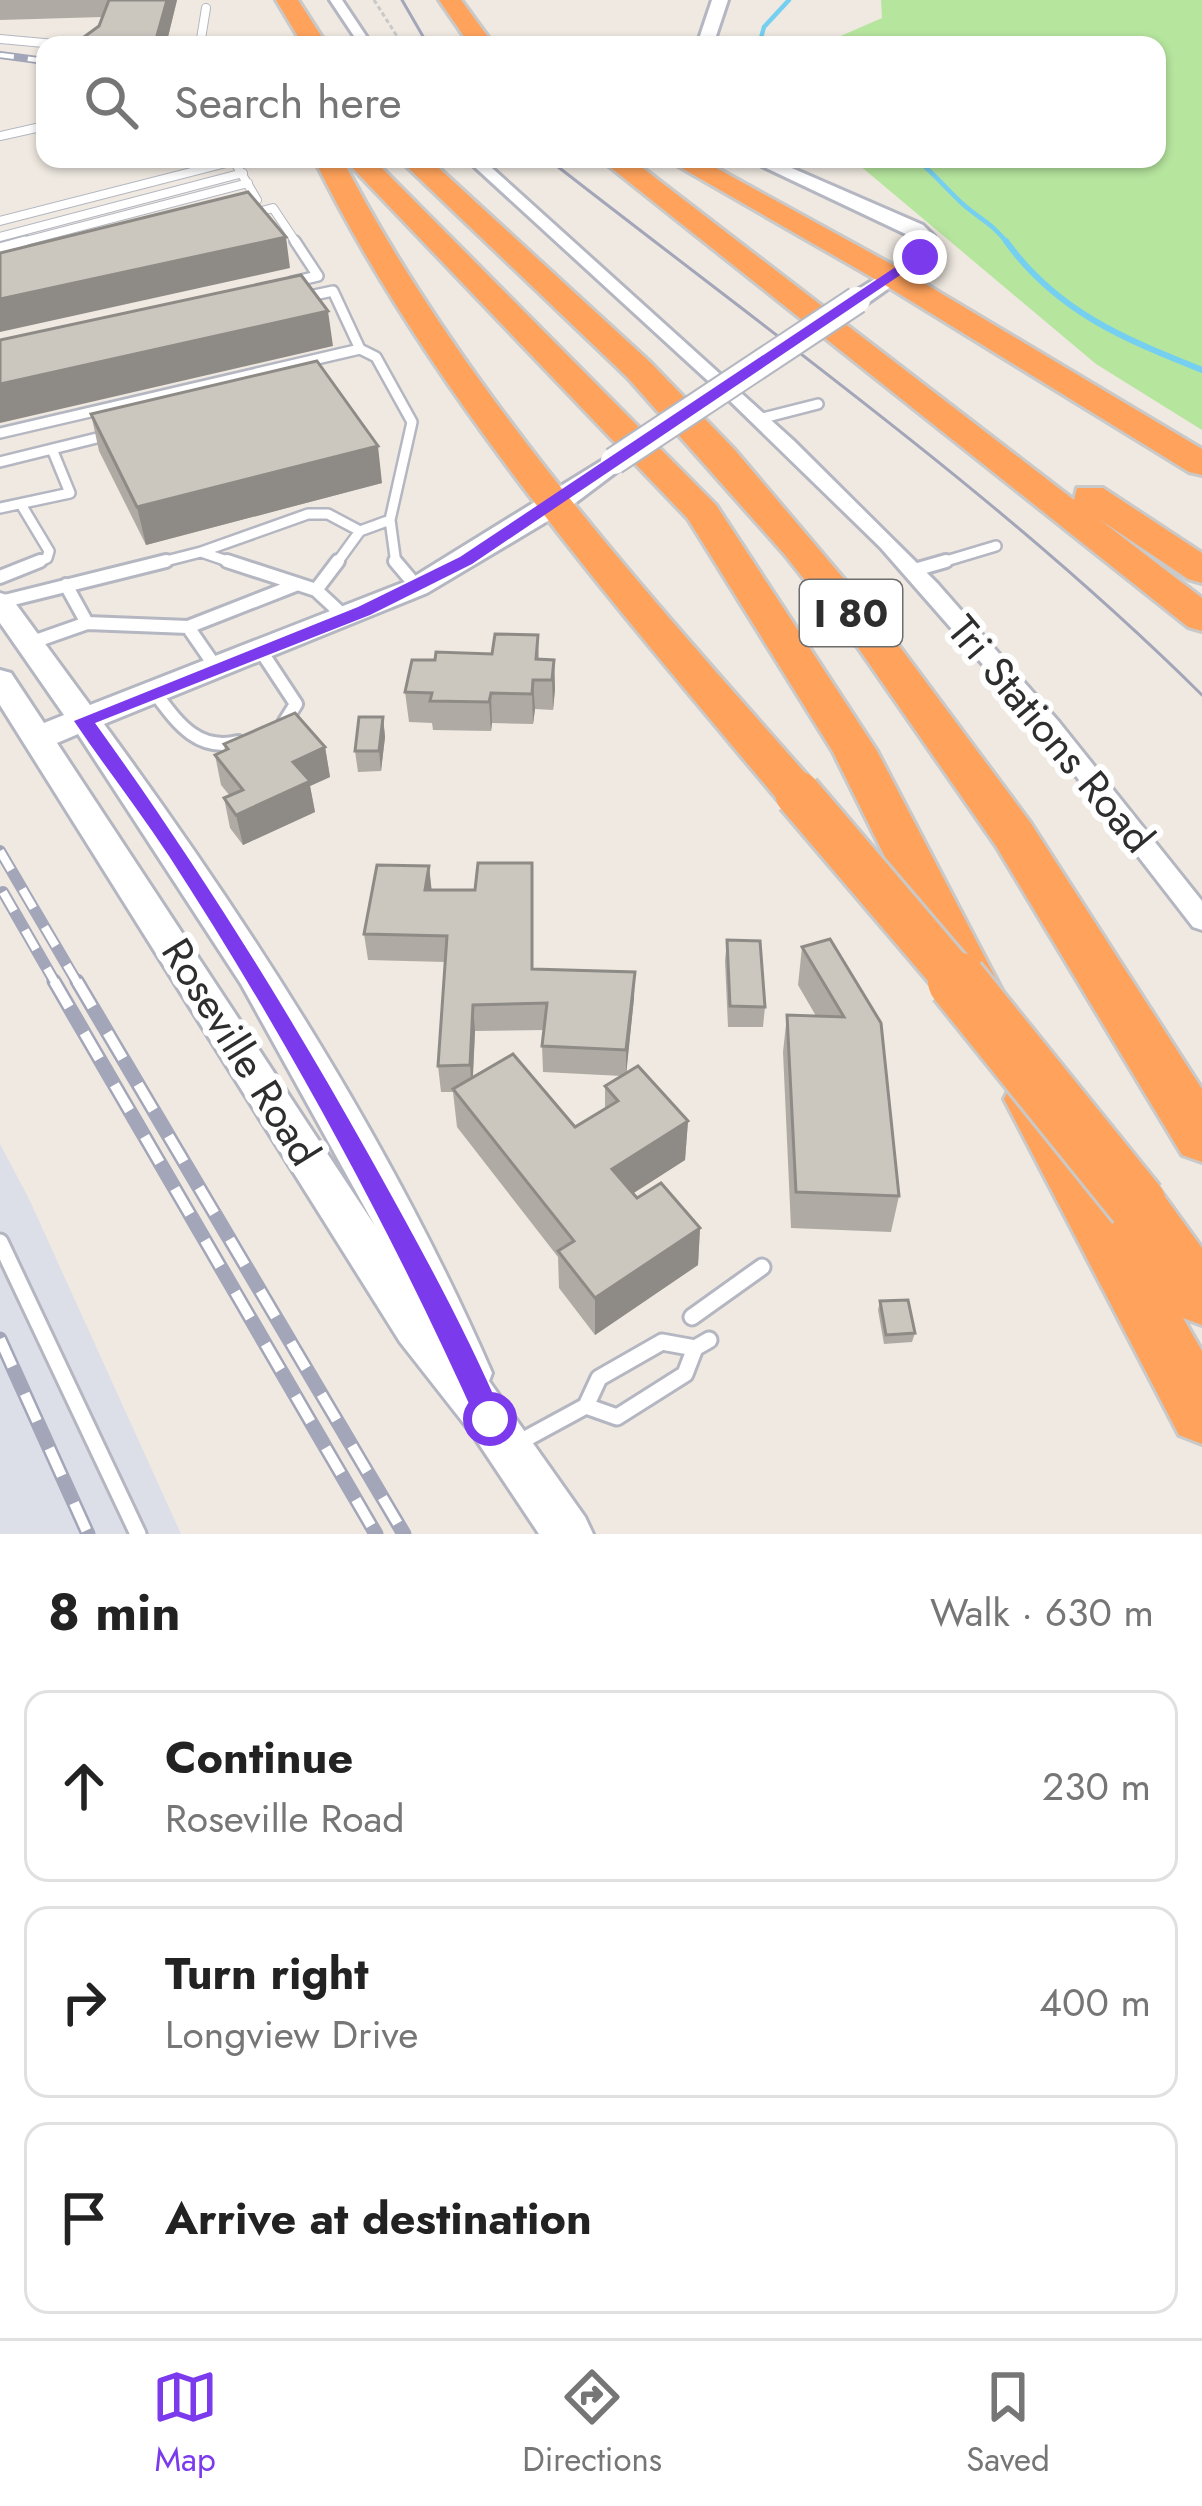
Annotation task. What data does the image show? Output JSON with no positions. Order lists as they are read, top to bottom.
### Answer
{
  "streets": {
    "highway": ["I 80"],
    "main road": ["Roseville Road"],
    "street": ["Tri Stations Road"]
  },
  "page": {
    "search": "Search here",
    "heading": ["8 min", "Walk · 630 m"],
    "list": [
      ["Continue", "Roseville Road", "230 m"],
      ["Turn right", "Longview Drive", "400 m"],
      "Arrive at destination"
    ],
    "nav": ["Map", "Directions", "Saved"]
  }
}
